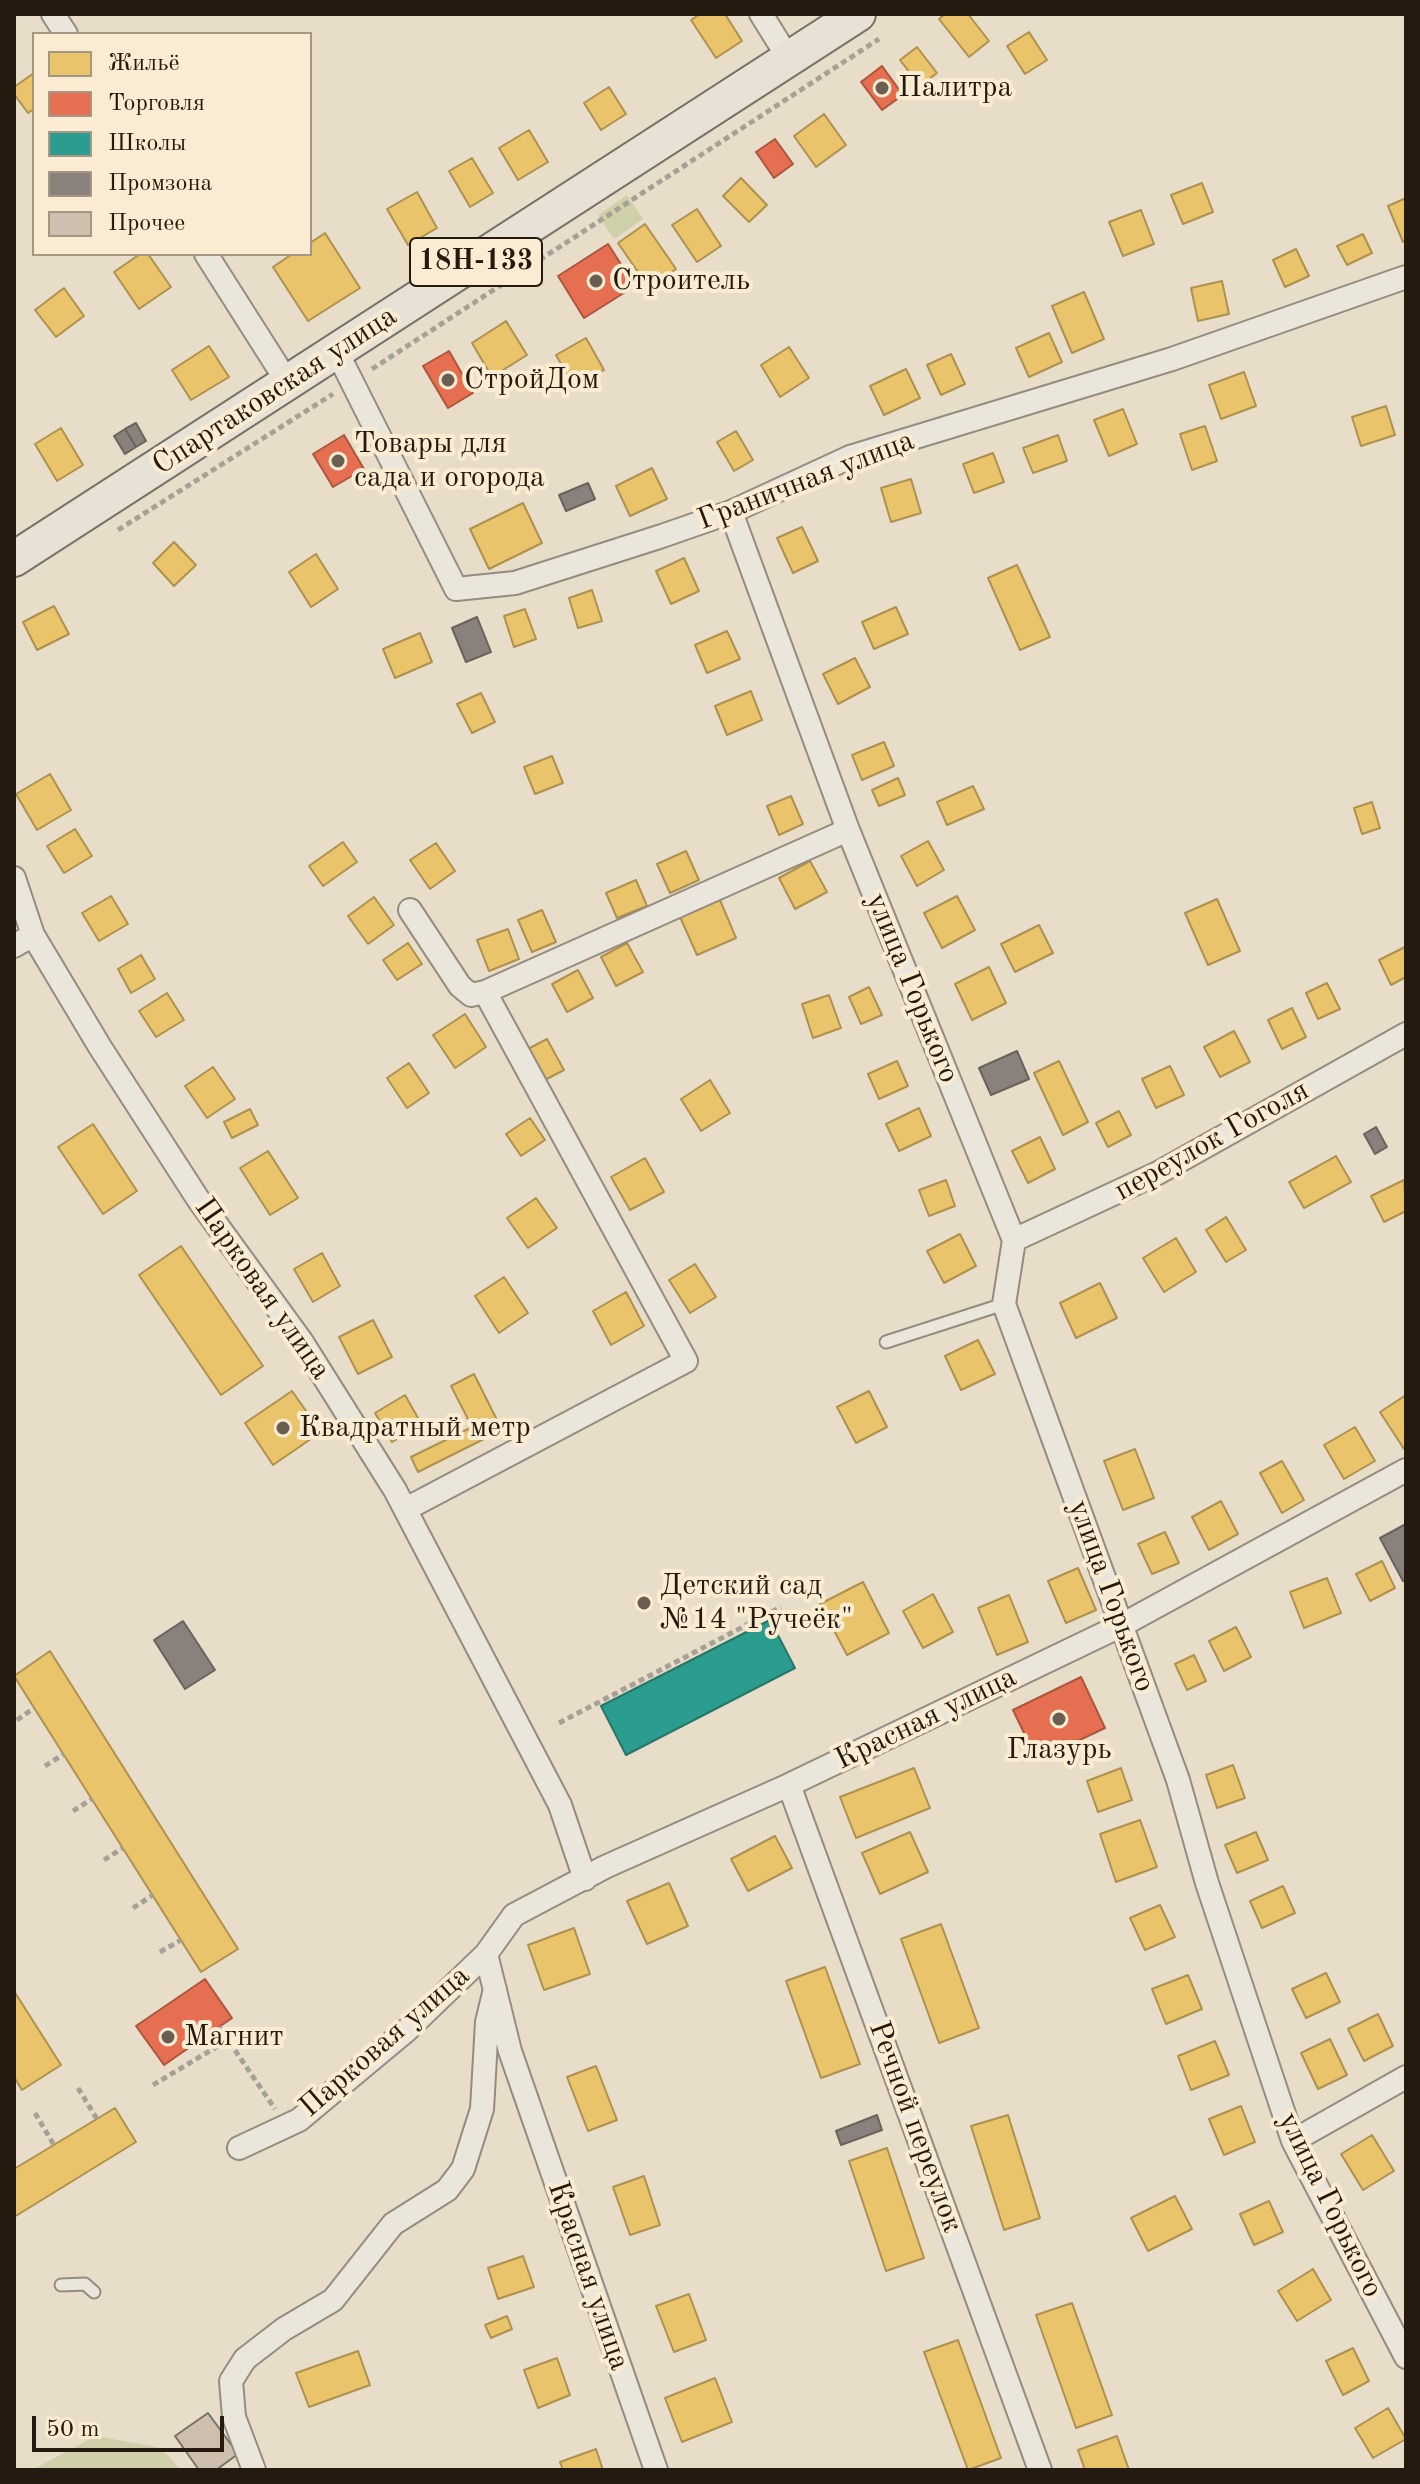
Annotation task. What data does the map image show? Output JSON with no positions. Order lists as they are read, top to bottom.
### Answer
{
  "streets": {
    "main road": ["18Н-133", "Спартаковская улица"],
    "street": [
      "Граничная улица",
      "улица Горького",
      "переулок Гоголя",
      "Парковая улица",
      "Красная улица",
      "Речной переулок"
    ]
  },
  "crossings": [
    ["Спартаковская улица", "Граничная улица"],
    ["Граничная улица", "улица Горького"],
    ["улица Горького", "переулок Гоголя"],
    ["улица Горького", "Красная улица"],
    ["Парковая улица", "Красная улица"],
    ["Красная улица", "Речной переулок"]
  ],
  "places": [
    "Палитра",
    "Строитель",
    "СтройДом",
    "Товары для сада и огорода",
    "Квадратный метр",
    "Детский сад №14 \"Ручеёк\"",
    "Глазурь",
    "Магнит"
  ],
  "legend": [
    "Жильё",
    "Торговля",
    "Школы",
    "Промзона",
    "Прочее"
  ],
  "scale_bar": "50 m"
}
